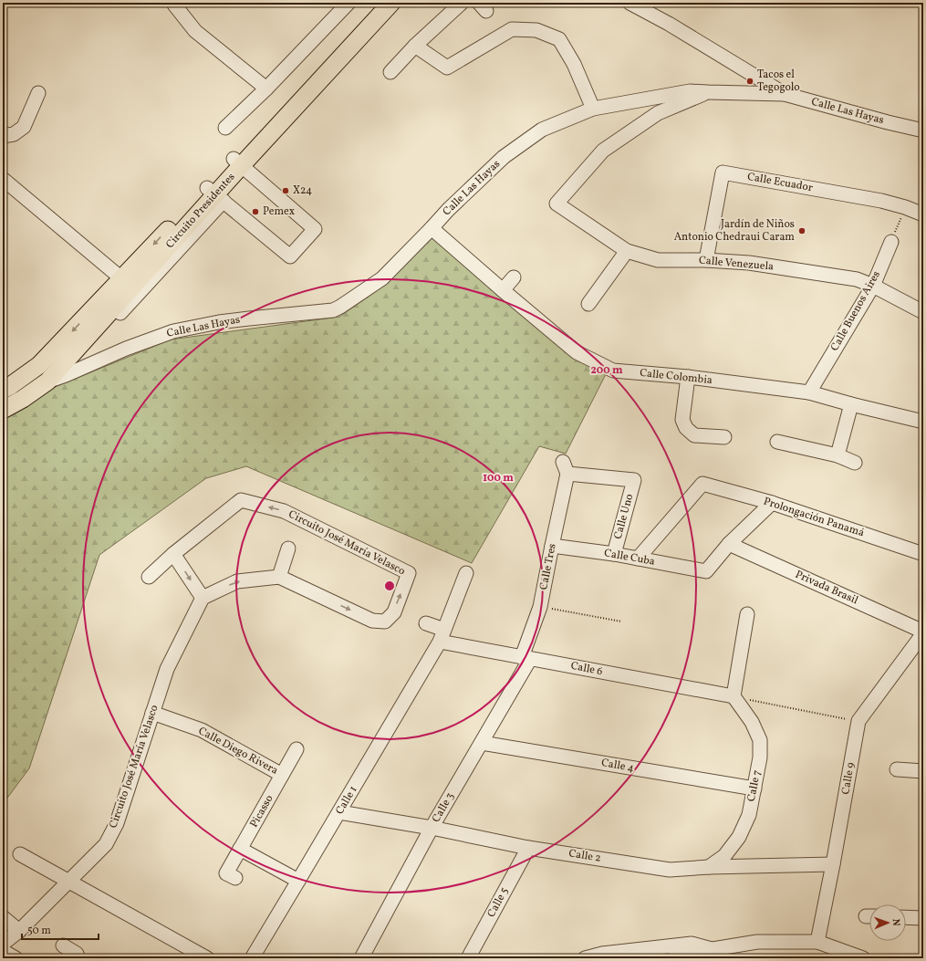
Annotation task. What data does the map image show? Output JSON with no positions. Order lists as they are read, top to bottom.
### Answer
{
  "streets": {
    "main road": ["Circuito Presidentes"],
    "street": [
      "Calle Las Hayas",
      "Calle Ecuador",
      "Calle Venezuela",
      "Calle Buenos Aires",
      "Calle Colombia",
      "Calle Uno",
      "Prolongación Panamá",
      "Circuito José María Velasco",
      "Calle Cuba",
      "Calle Tres",
      "Privada Brasil",
      "Calle 6",
      "Calle Diego Rivera",
      "Calle 4",
      "Calle 9",
      "Calle 7",
      "Calle 1",
      "Calle 3",
      "Picasso",
      "Calle 2",
      "Calle 5"
    ]
  },
  "crossings": [
    ["Calle Las Hayas", "Circuito Presidentes"],
    ["Calle Las Hayas", "Calle Venezuela"],
    ["Calle Las Hayas", "Calle Colombia"],
    ["Calle Ecuador", "Calle Venezuela"],
    ["Calle Venezuela", "Calle Buenos Aires"],
    ["Calle Buenos Aires", "Calle Colombia"],
    ["Calle Uno", "Calle Cuba"],
    ["Calle Uno", "Calle Tres"],
    ["Prolongación Panamá", "Calle Cuba"],
    ["Circuito José María Velasco", "Calle Diego Rivera"],
    ["Calle Cuba", "Calle Tres"],
    ["Calle Cuba", "Privada Brasil"],
    ["Calle Tres", "Calle 6"],
    ["Calle Tres", "Calle 3"],
    ["Privada Brasil", "Calle 9"],
    ["Calle 6", "Calle 7"],
    ["Calle 6", "Calle 1"],
    ["Calle 6", "Calle 3"],
    ["Calle Diego Rivera", "Picasso"],
    ["Calle 4", "Calle 7"],
    ["Calle 4", "Calle 3"],
    ["Calle 9", "Calle 2"],
    ["Calle 7", "Calle 2"],
    ["Calle 1", "Calle 2"],
    ["Calle 3", "Calle 2"],
    ["Calle 2", "Calle 5"]
  ],
  "places": [
    "Tacos el Tegogolo",
    "X24",
    "Pemex",
    "Jardín de Niños Antonio Chedraui Caram"
  ],
  "scale_bar": "50 m",
  "north": "right",
  "rings": ["200 m", "100 m"]
}
